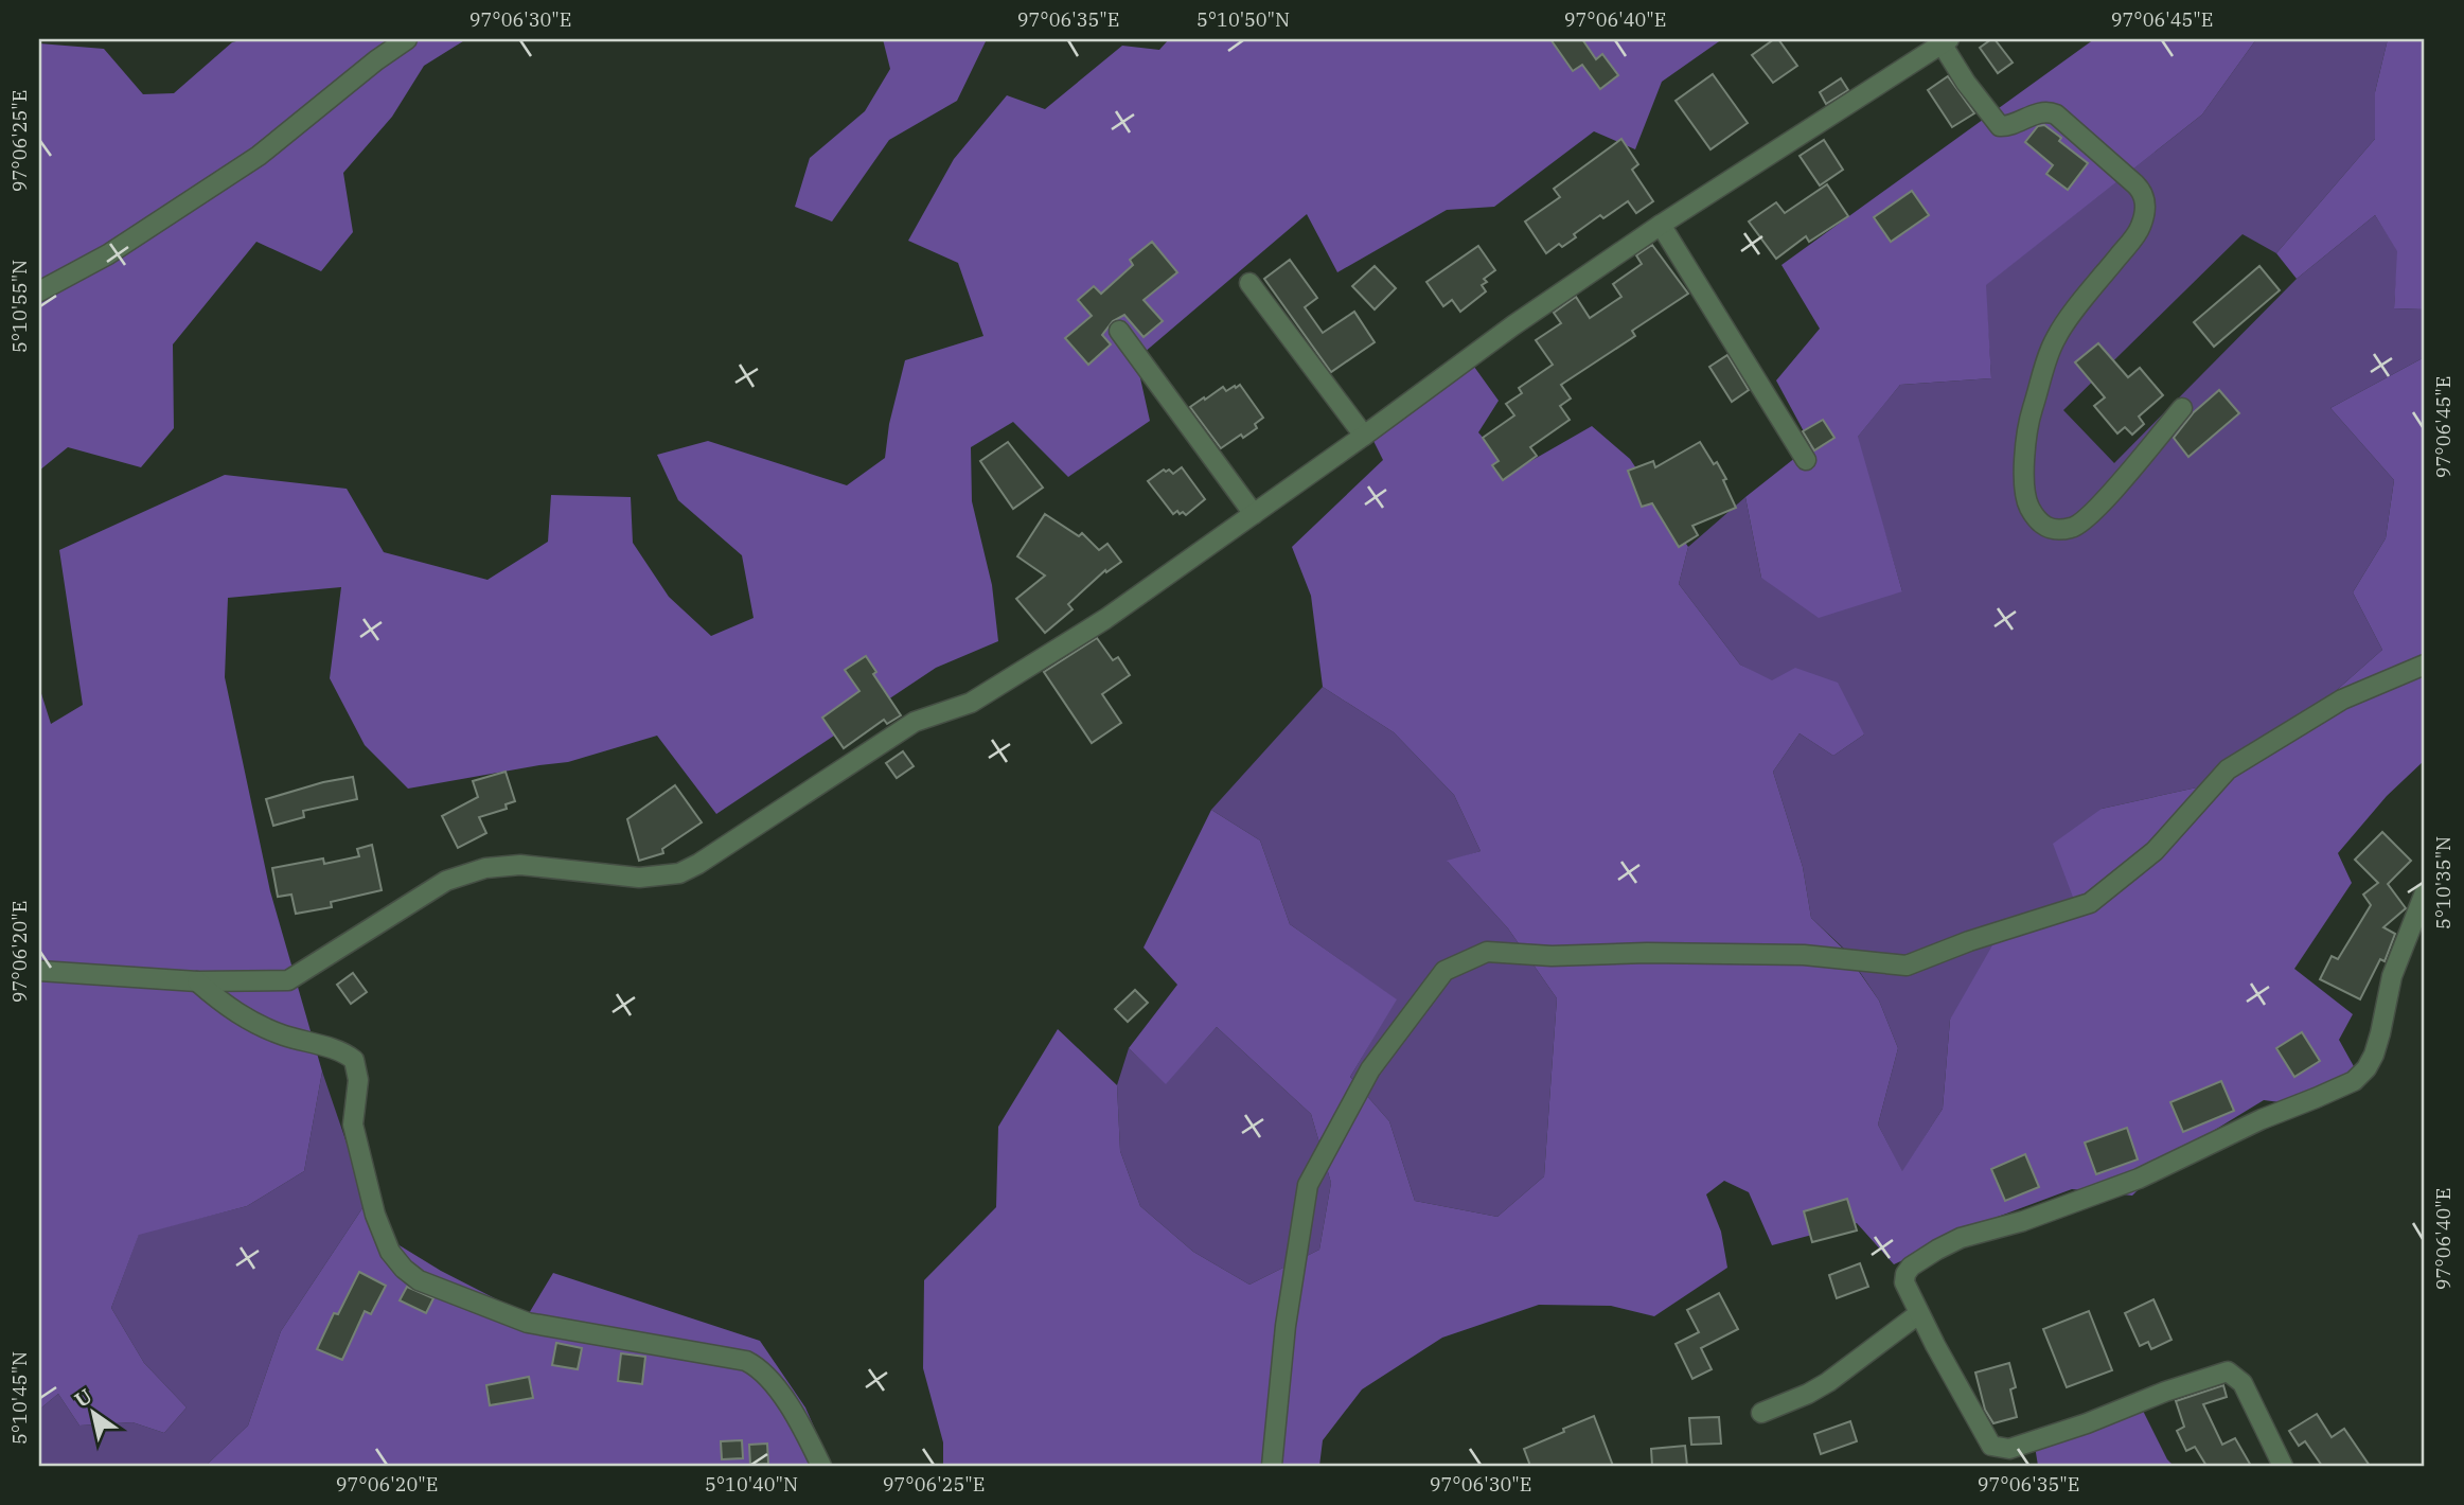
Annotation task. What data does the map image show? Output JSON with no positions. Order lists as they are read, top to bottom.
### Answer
{
  "north": "top left",
  "coordinates": [
    "97°06'30\"E",
    "97°06'35\"E",
    "5°10'50\"N",
    "97°06'40\"E",
    "97°06'45\"E",
    "97°06'25\"E",
    "5°10'55\"N",
    "5°10'35\"N",
    "97°06'20\"E",
    "5°10'45\"N",
    "5°10'40\"N"
  ]
}
